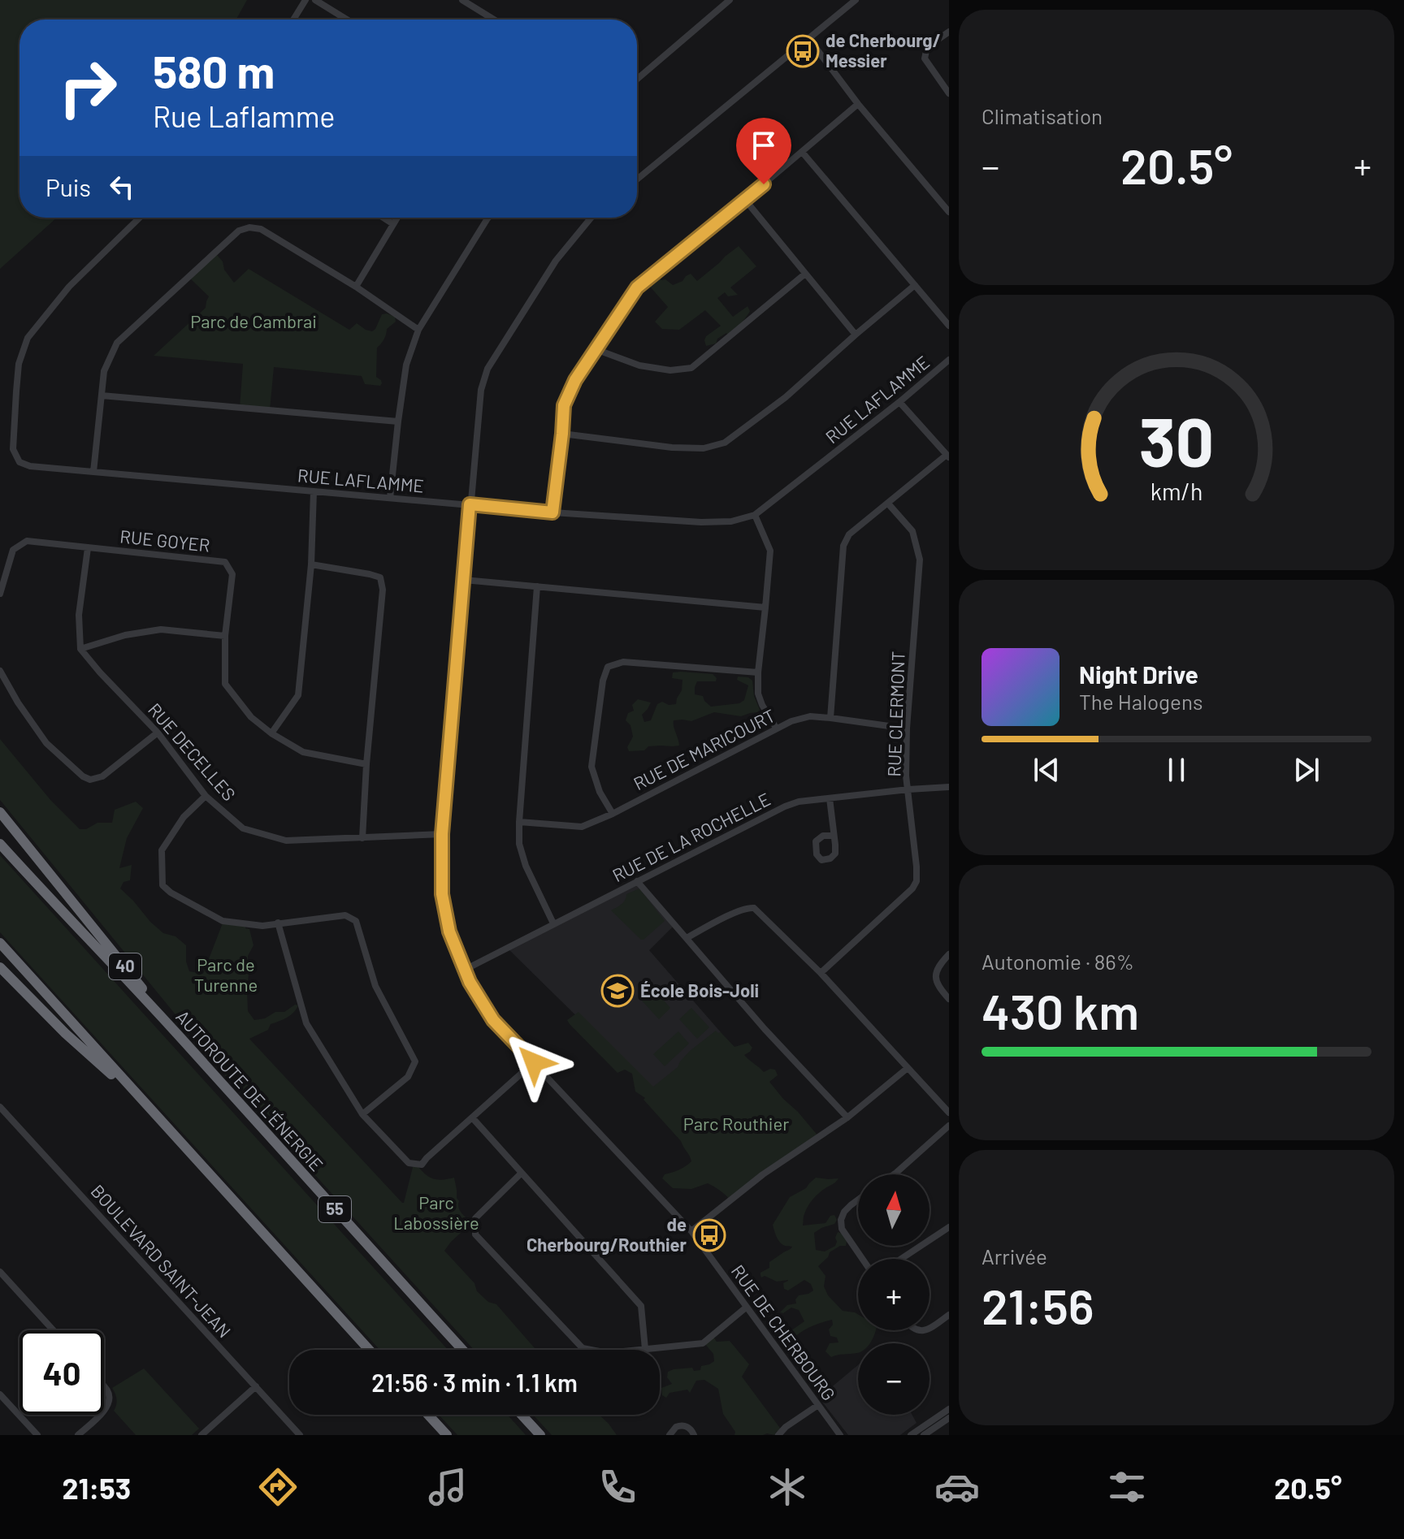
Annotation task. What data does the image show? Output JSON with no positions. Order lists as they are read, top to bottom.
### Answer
{
  "streets": {
    "highway": ["40", "AUTOROUTE DE L'ÉNERGIE", "55"],
    "street": [
      "RUE LAFLAMME",
      "RUE GOYER",
      "RUE CLERMONT",
      "RUE DE MARICOURT",
      "RUE DECELLES",
      "RUE DE LA ROCHELLE",
      "BOULEVARD SAINT-JEAN",
      "RUE DE CHERBOURG"
    ]
  },
  "crossings": [
    ["RUE LAFLAMME", "RUE DE CHERBOURG"],
    ["RUE CLERMONT", "RUE DE MARICOURT"],
    ["RUE CLERMONT", "RUE DE LA ROCHELLE"],
    ["RUE DECELLES", "RUE DE CHERBOURG"],
    ["RUE DE LA ROCHELLE", "RUE DE CHERBOURG"],
    ["40", "AUTOROUTE DE L'ÉNERGIE"]
  ],
  "parks": [
    "Parc de Cambrai",
    "Parc de Turenne",
    "Parc Routhier",
    "Parc Labossière"
  ],
  "places": {
    "bus stop": ["de Cherbourg/ Messier", "de Cherbourg/Routhier"],
    "school or university": ["École Bois-Joli"]
  },
  "north": "top",
  "page": {
    "tile": [
      "Climatisation",
      ["Autonomie · 86%", "430 km"],
      ["Arrivée", "21:56"]
    ],
    "turn": ["580 m", "Rue Laflamme"],
    "heat": ["−", "20.5°", "+"],
    "then": "Puis",
    "song": ["Night Drive", "The Halogens"],
    "map_buttons": ["+", "−"],
    "limit": "40",
    "trip": "21:56 · 3 min · 1.1 km",
    "tabs": ["21:53", "20.5°"],
    "gauge": ["30", "km/h"]
  }
}
